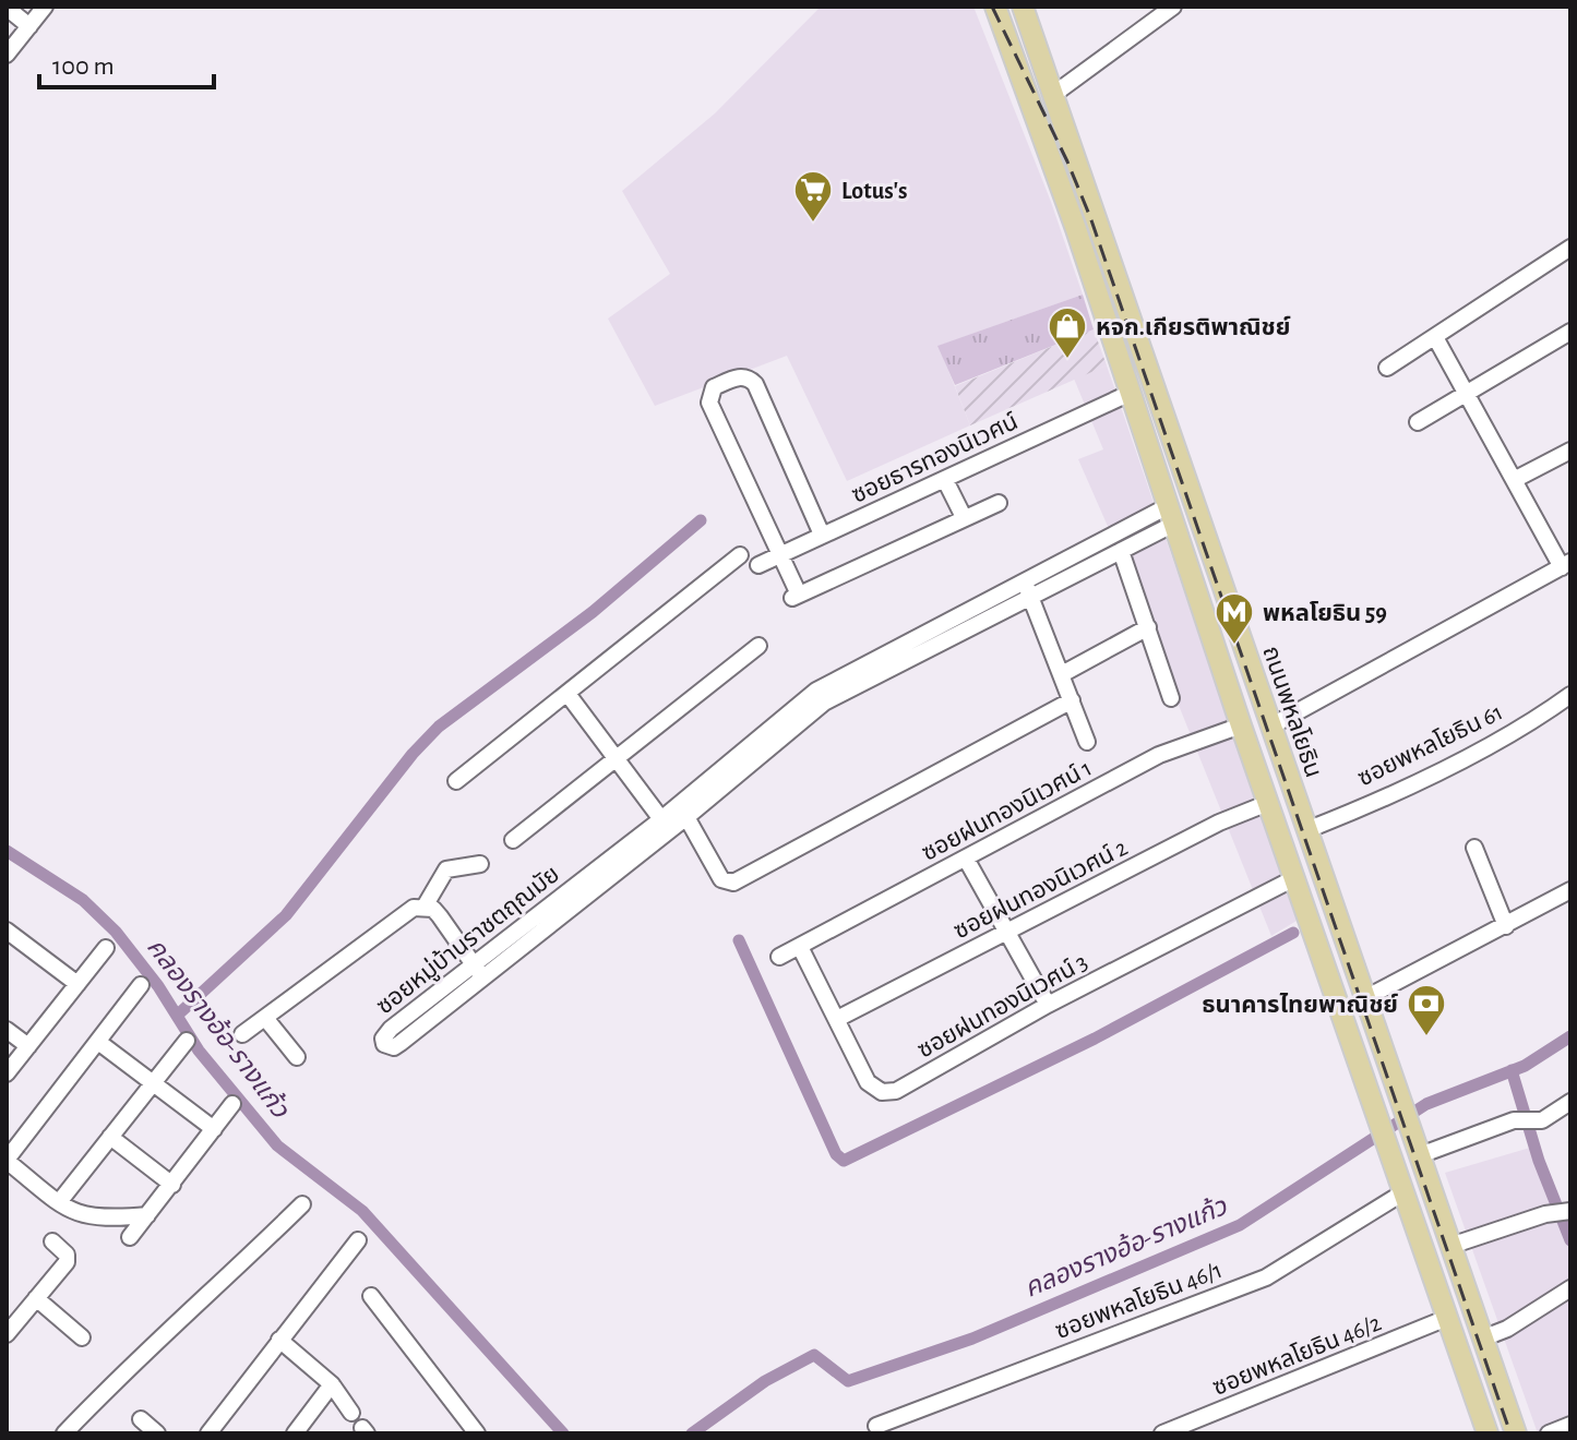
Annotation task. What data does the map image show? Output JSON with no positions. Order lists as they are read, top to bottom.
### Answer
{
  "streets": {
    "main road": ["ถนนพหลโยธิน"],
    "street": [
      "ซอยธารทองนิเวศน์",
      "ซอยพหลโยธิน 61",
      "ซอยฝนทองนิเวศน์ 1",
      "ซอยฝนทองนิเวศน์ 2",
      "ซอยหมู่บ้านราชตฤณมัย",
      "ซอยฝนทองนิเวศน์ 3",
      "ซอยพหลโยธิน 46/1",
      "ซอยพหลโยธิน 46/2"
    ]
  },
  "crossings": [
    ["ถนนพหลโยธิน", "ซอยพหลโยธิน 61"],
    ["ซอยฝนทองนิเวศน์ 1", "ซอยฝนทองนิเวศน์ 3"],
    ["ซอยฝนทองนิเวศน์ 2", "ซอยฝนทองนิเวศน์ 3"]
  ],
  "water": ["คลองรางอ้อ-รางแก้ว"],
  "places": {
    "supermarket": ["Lotus's"],
    "shop": ["หจก.เกียรติพาณิชย์"],
    "metro station": ["พหลโยธิน 59"],
    "bank": ["ธนาคารไทยพาณิชย์"]
  },
  "scale_bar": "100 m"
}
